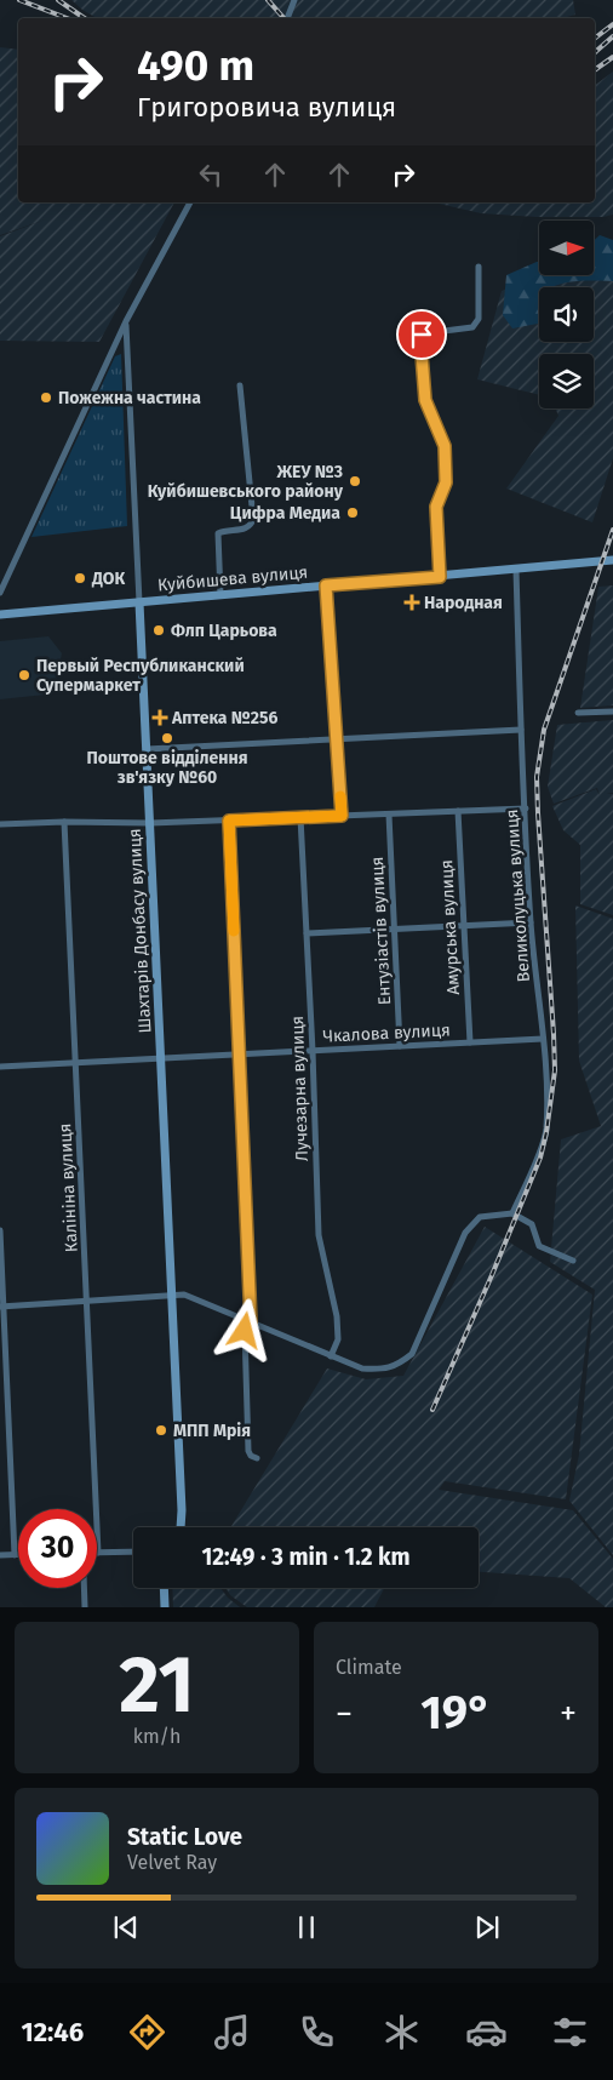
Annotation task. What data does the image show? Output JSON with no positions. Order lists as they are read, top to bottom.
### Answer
{
  "streets": {
    "street": [
      "Куйбишева вулиця",
      "Великолуцька вулиця",
      "Амурська вулиця",
      "Шахтарів Донбасу вулиця",
      "Ентузіастів вулиця",
      "Чкалова вулиця",
      "Лучезарна вулиця",
      "Калініна вулиця"
    ]
  },
  "crossings": [
    ["Куйбишева вулиця", "Великолуцька вулиця"],
    ["Куйбишева вулиця", "Шахтарів Донбасу вулиця"],
    ["Великолуцька вулиця", "Чкалова вулиця"],
    ["Амурська вулиця", "Чкалова вулиця"],
    ["Шахтарів Донбасу вулиця", "Чкалова вулиця"],
    ["Ентузіастів вулиця", "Чкалова вулиця"],
    ["Чкалова вулиця", "Лучезарна вулиця"],
    ["Чкалова вулиця", "Калініна вулиця"]
  ],
  "places": {
    "other": [
      "Пожежна частина",
      "ЖЕУ №3 Куйбишевського району",
      "Цифра Медиа",
      "ДОК",
      "Флп Царьова",
      "Первый Республиканский Супермаркет",
      "Поштове відділення зв'язку №60",
      "МПП Мрія"
    ],
    "health": ["Народная", "Аптека №256"]
  },
  "north": "right",
  "page": {
    "turn": ["490 m", "Григоровича вулиця"],
    "limit": "30",
    "trip": "12:49 · 3 min · 1.2 km",
    "tile": [
      ["21", "km/h"],
      "Climate"
    ],
    "heat": ["−", "19°", "+"],
    "song": ["Static Love", "Velvet Ray"],
    "tabs": "12:46"
  }
}
